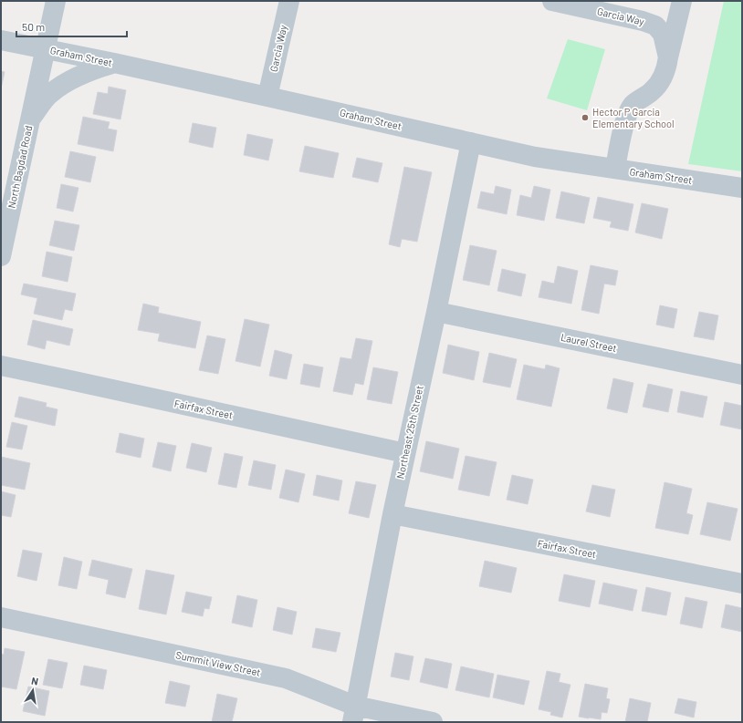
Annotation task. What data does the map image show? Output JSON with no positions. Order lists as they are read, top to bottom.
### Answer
{
  "streets": {
    "street": [
      "Garcia Way",
      "Graham Street",
      "North Bagdad Road",
      "Laurel Street",
      "Fairfax Street",
      "Northeast 25th Street",
      "Summit View Street"
    ]
  },
  "crossings": [
    ["Garcia Way", "Graham Street"],
    ["Graham Street", "North Bagdad Road"],
    ["Graham Street", "Northeast 25th Street"],
    ["Laurel Street", "Northeast 25th Street"],
    ["Fairfax Street", "Northeast 25th Street"],
    ["Northeast 25th Street", "Summit View Street"]
  ],
  "places": ["Hector P Garcia Elementary School"],
  "scale_bar": "50 m",
  "north": "top"
}
